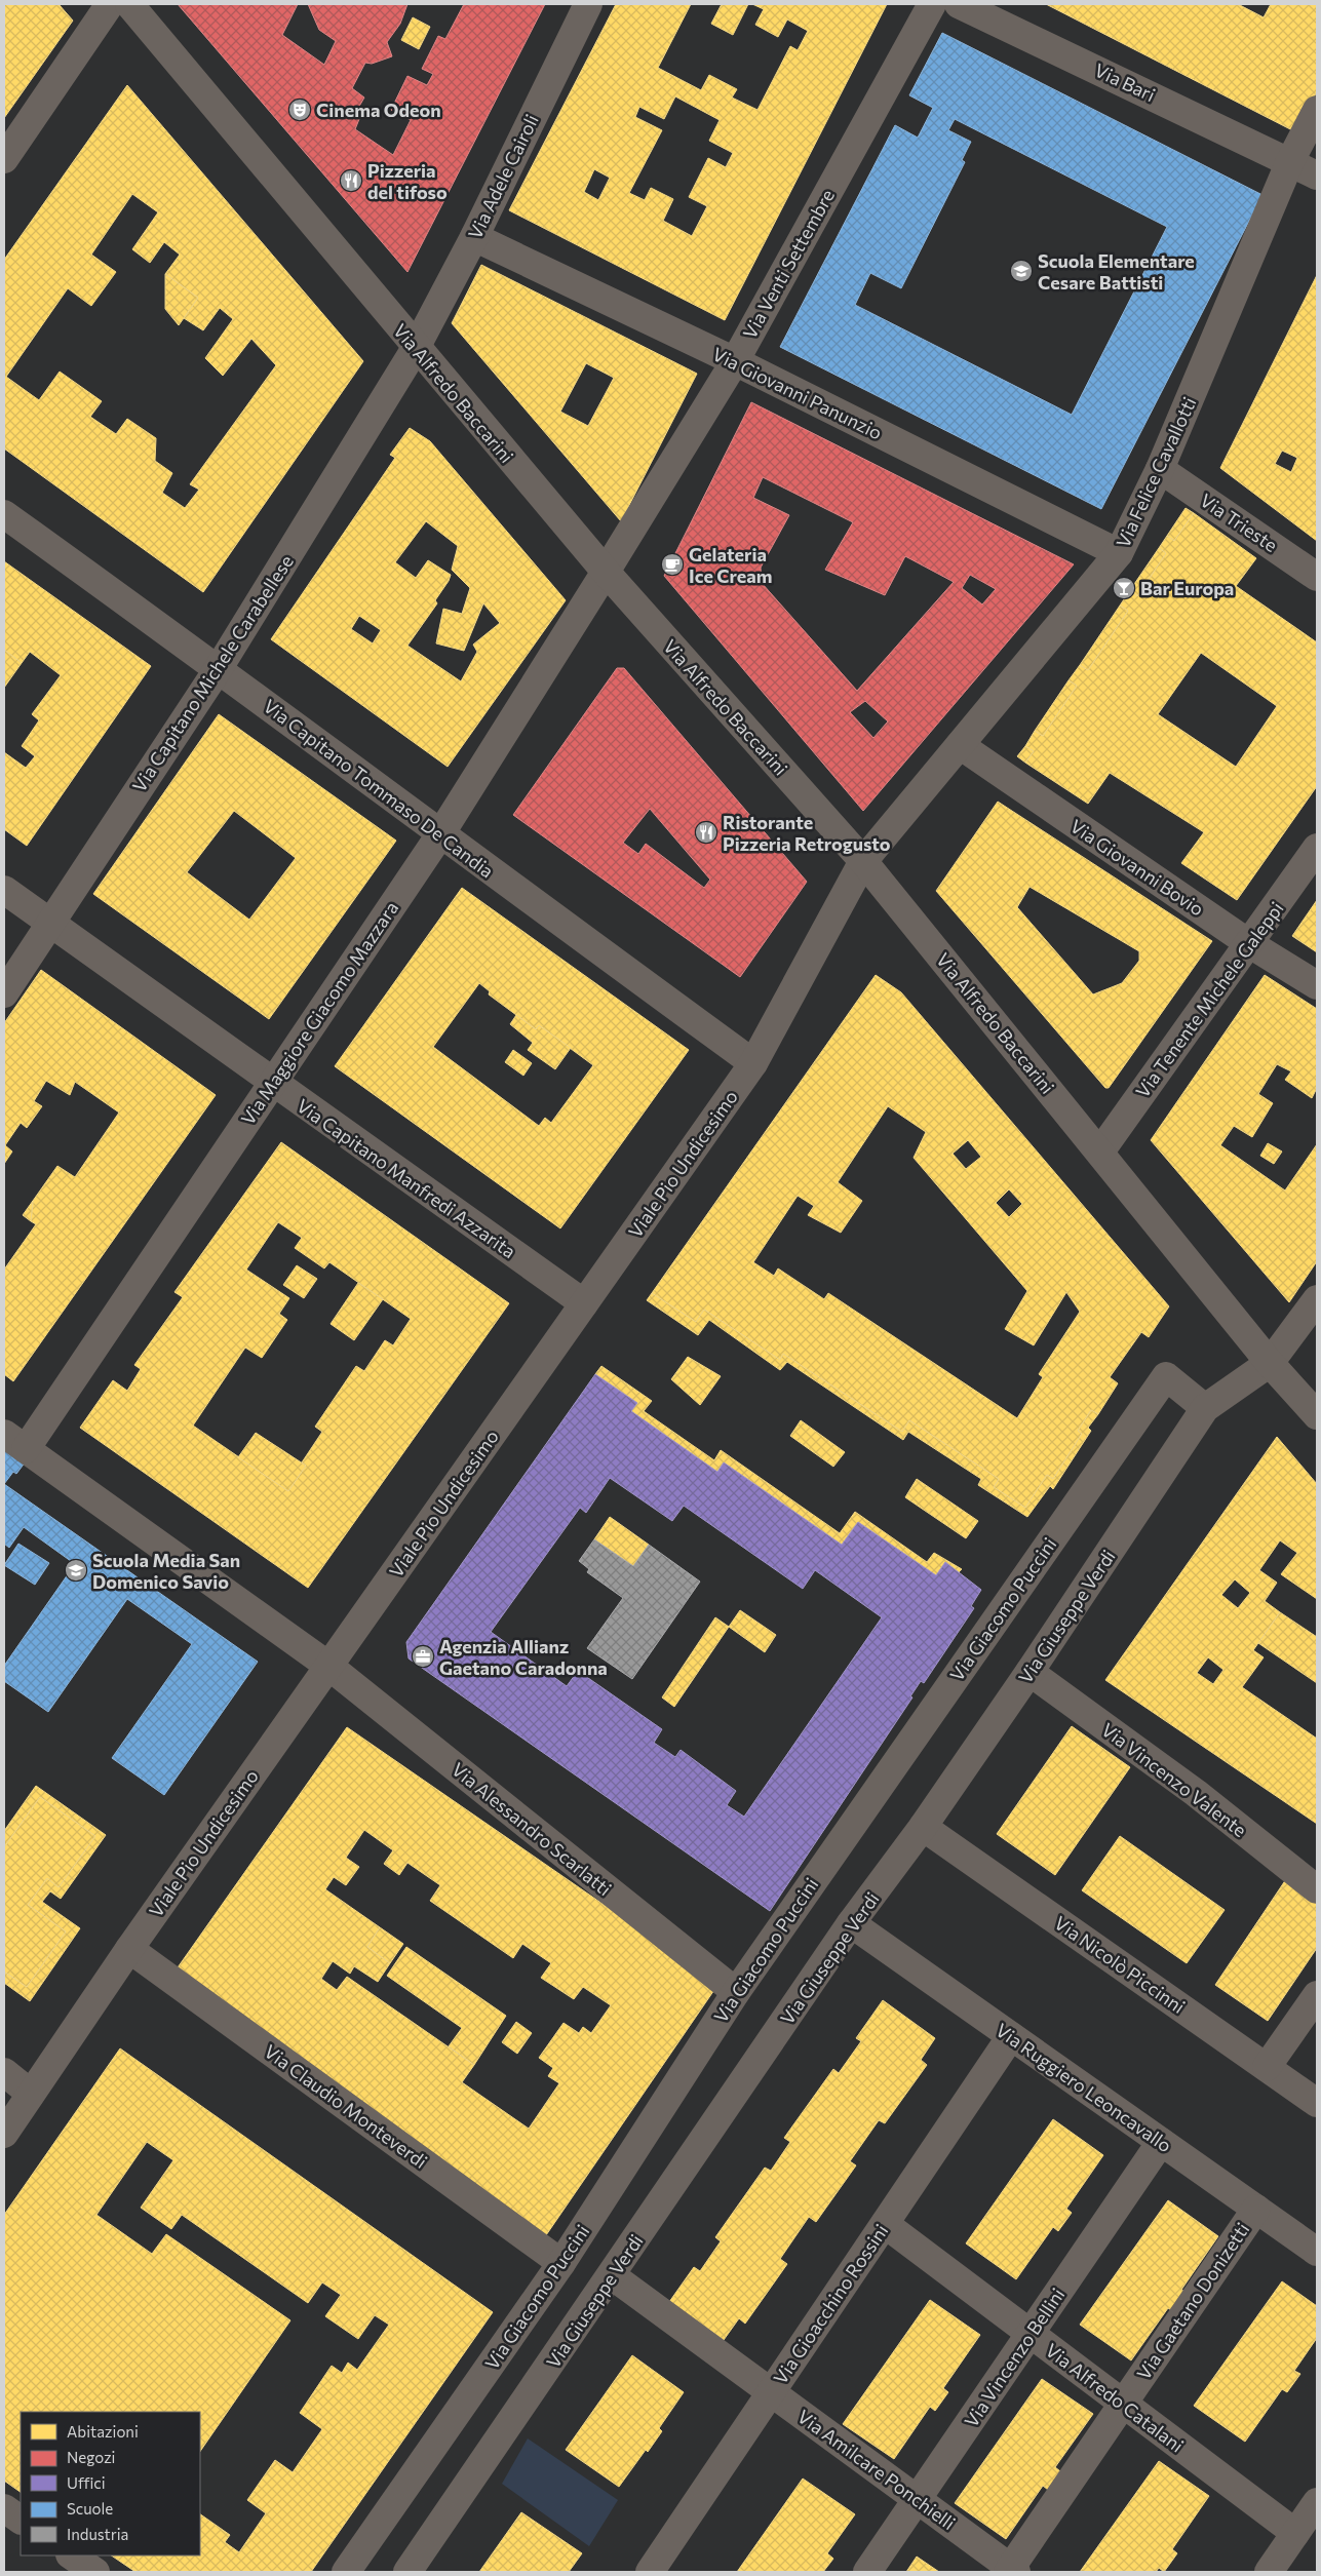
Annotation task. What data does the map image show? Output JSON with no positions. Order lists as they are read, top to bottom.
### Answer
{
  "streets": {
    "street": [
      "Via Bari",
      "Via Adele Cairoli",
      "Via Venti Settembre",
      "Via Alfredo Baccarini",
      "Via Giovanni Panunzio",
      "Via Felice Cavallotti",
      "Via Trieste",
      "Via Capitano Michele Carabellese",
      "Via Capitano Tommaso De Candia",
      "Via Giovanni Bovio",
      "Via Tenente Michele Galeppi",
      "Via Maggiore Giacomo Mazzara",
      "Viale Pio Undicesimo",
      "Via Capitano Manfredi Azzarita",
      "Via Giacomo Puccini",
      "Via Giuseppe Verdi",
      "Via Vincenzo Valente",
      "Via Alessandro Scarlatti",
      "Via Nicolò Piccinni",
      "Via Ruggiero Leoncavallo",
      "Via Claudio Monteverdi",
      "Via Gaetano Donizetti",
      "Via Gioacchino Rossini",
      "Via Vincenzo Bellini",
      "Via Alfredo Catalani",
      "Via Amilcare Ponchielli"
    ]
  },
  "crossings": [
    ["Via Bari", "Via Felice Cavallotti"],
    ["Via Adele Cairoli", "Via Alfredo Baccarini"],
    ["Via Adele Cairoli", "Via Giovanni Panunzio"],
    ["Via Adele Cairoli", "Via Capitano Michele Carabellese"],
    ["Via Venti Settembre", "Via Alfredo Baccarini"],
    ["Via Venti Settembre", "Via Giovanni Panunzio"],
    ["Via Venti Settembre", "Via Maggiore Giacomo Mazzara"],
    ["Via Alfredo Baccarini", "Via Felice Cavallotti"],
    ["Via Alfredo Baccarini", "Via Capitano Michele Carabellese"],
    ["Via Alfredo Baccarini", "Via Tenente Michele Galeppi"],
    ["Via Alfredo Baccarini", "Via Maggiore Giacomo Mazzara"],
    ["Via Alfredo Baccarini", "Viale Pio Undicesimo"],
    ["Via Alfredo Baccarini", "Via Giuseppe Verdi"],
    ["Via Giovanni Panunzio", "Via Felice Cavallotti"],
    ["Via Felice Cavallotti", "Via Trieste"],
    ["Via Felice Cavallotti", "Via Giovanni Bovio"],
    ["Via Felice Cavallotti", "Viale Pio Undicesimo"],
    ["Via Capitano Michele Carabellese", "Via Capitano Tommaso De Candia"],
    ["Via Capitano Michele Carabellese", "Via Capitano Manfredi Azzarita"],
    ["Via Capitano Tommaso De Candia", "Via Maggiore Giacomo Mazzara"],
    ["Via Capitano Tommaso De Candia", "Viale Pio Undicesimo"],
    ["Via Giovanni Bovio", "Via Tenente Michele Galeppi"],
    ["Via Maggiore Giacomo Mazzara", "Via Capitano Manfredi Azzarita"],
    ["Via Maggiore Giacomo Mazzara", "Via Alessandro Scarlatti"],
    ["Viale Pio Undicesimo", "Via Capitano Manfredi Azzarita"],
    ["Viale Pio Undicesimo", "Via Alessandro Scarlatti"],
    ["Viale Pio Undicesimo", "Via Claudio Monteverdi"],
    ["Via Giacomo Puccini", "Via Giuseppe Verdi"],
    ["Via Giacomo Puccini", "Via Alessandro Scarlatti"],
    ["Via Giacomo Puccini", "Via Claudio Monteverdi"],
    ["Via Giuseppe Verdi", "Via Vincenzo Valente"],
    ["Via Giuseppe Verdi", "Via Nicolò Piccinni"],
    ["Via Giuseppe Verdi", "Via Ruggiero Leoncavallo"],
    ["Via Giuseppe Verdi", "Via Amilcare Ponchielli"],
    ["Via Ruggiero Leoncavallo", "Via Gaetano Donizetti"],
    ["Via Ruggiero Leoncavallo", "Via Gioacchino Rossini"],
    ["Via Ruggiero Leoncavallo", "Via Vincenzo Bellini"],
    ["Via Gaetano Donizetti", "Via Alfredo Catalani"],
    ["Via Gaetano Donizetti", "Via Amilcare Ponchielli"],
    ["Via Gioacchino Rossini", "Via Alfredo Catalani"],
    ["Via Gioacchino Rossini", "Via Amilcare Ponchielli"],
    ["Via Vincenzo Bellini", "Via Alfredo Catalani"],
    ["Via Vincenzo Bellini", "Via Amilcare Ponchielli"]
  ],
  "places": {
    "theatre": ["Cinema Odeon"],
    "restaurant": ["Pizzeria del tifoso", "Ristorante Pizzeria Retrogusto"],
    "school or university": ["Scuola Elementare Cesare Battisti", "Scuola Media San Domenico Savio"],
    "cafe": ["Gelateria Ice Cream"],
    "bar": ["Bar Europa"],
    "office": ["Agenzia Allianz Gaetano Caradonna"]
  },
  "legend": [
    "Abitazioni",
    "Negozi",
    "Uffici",
    "Scuole",
    "Industria"
  ]
}
